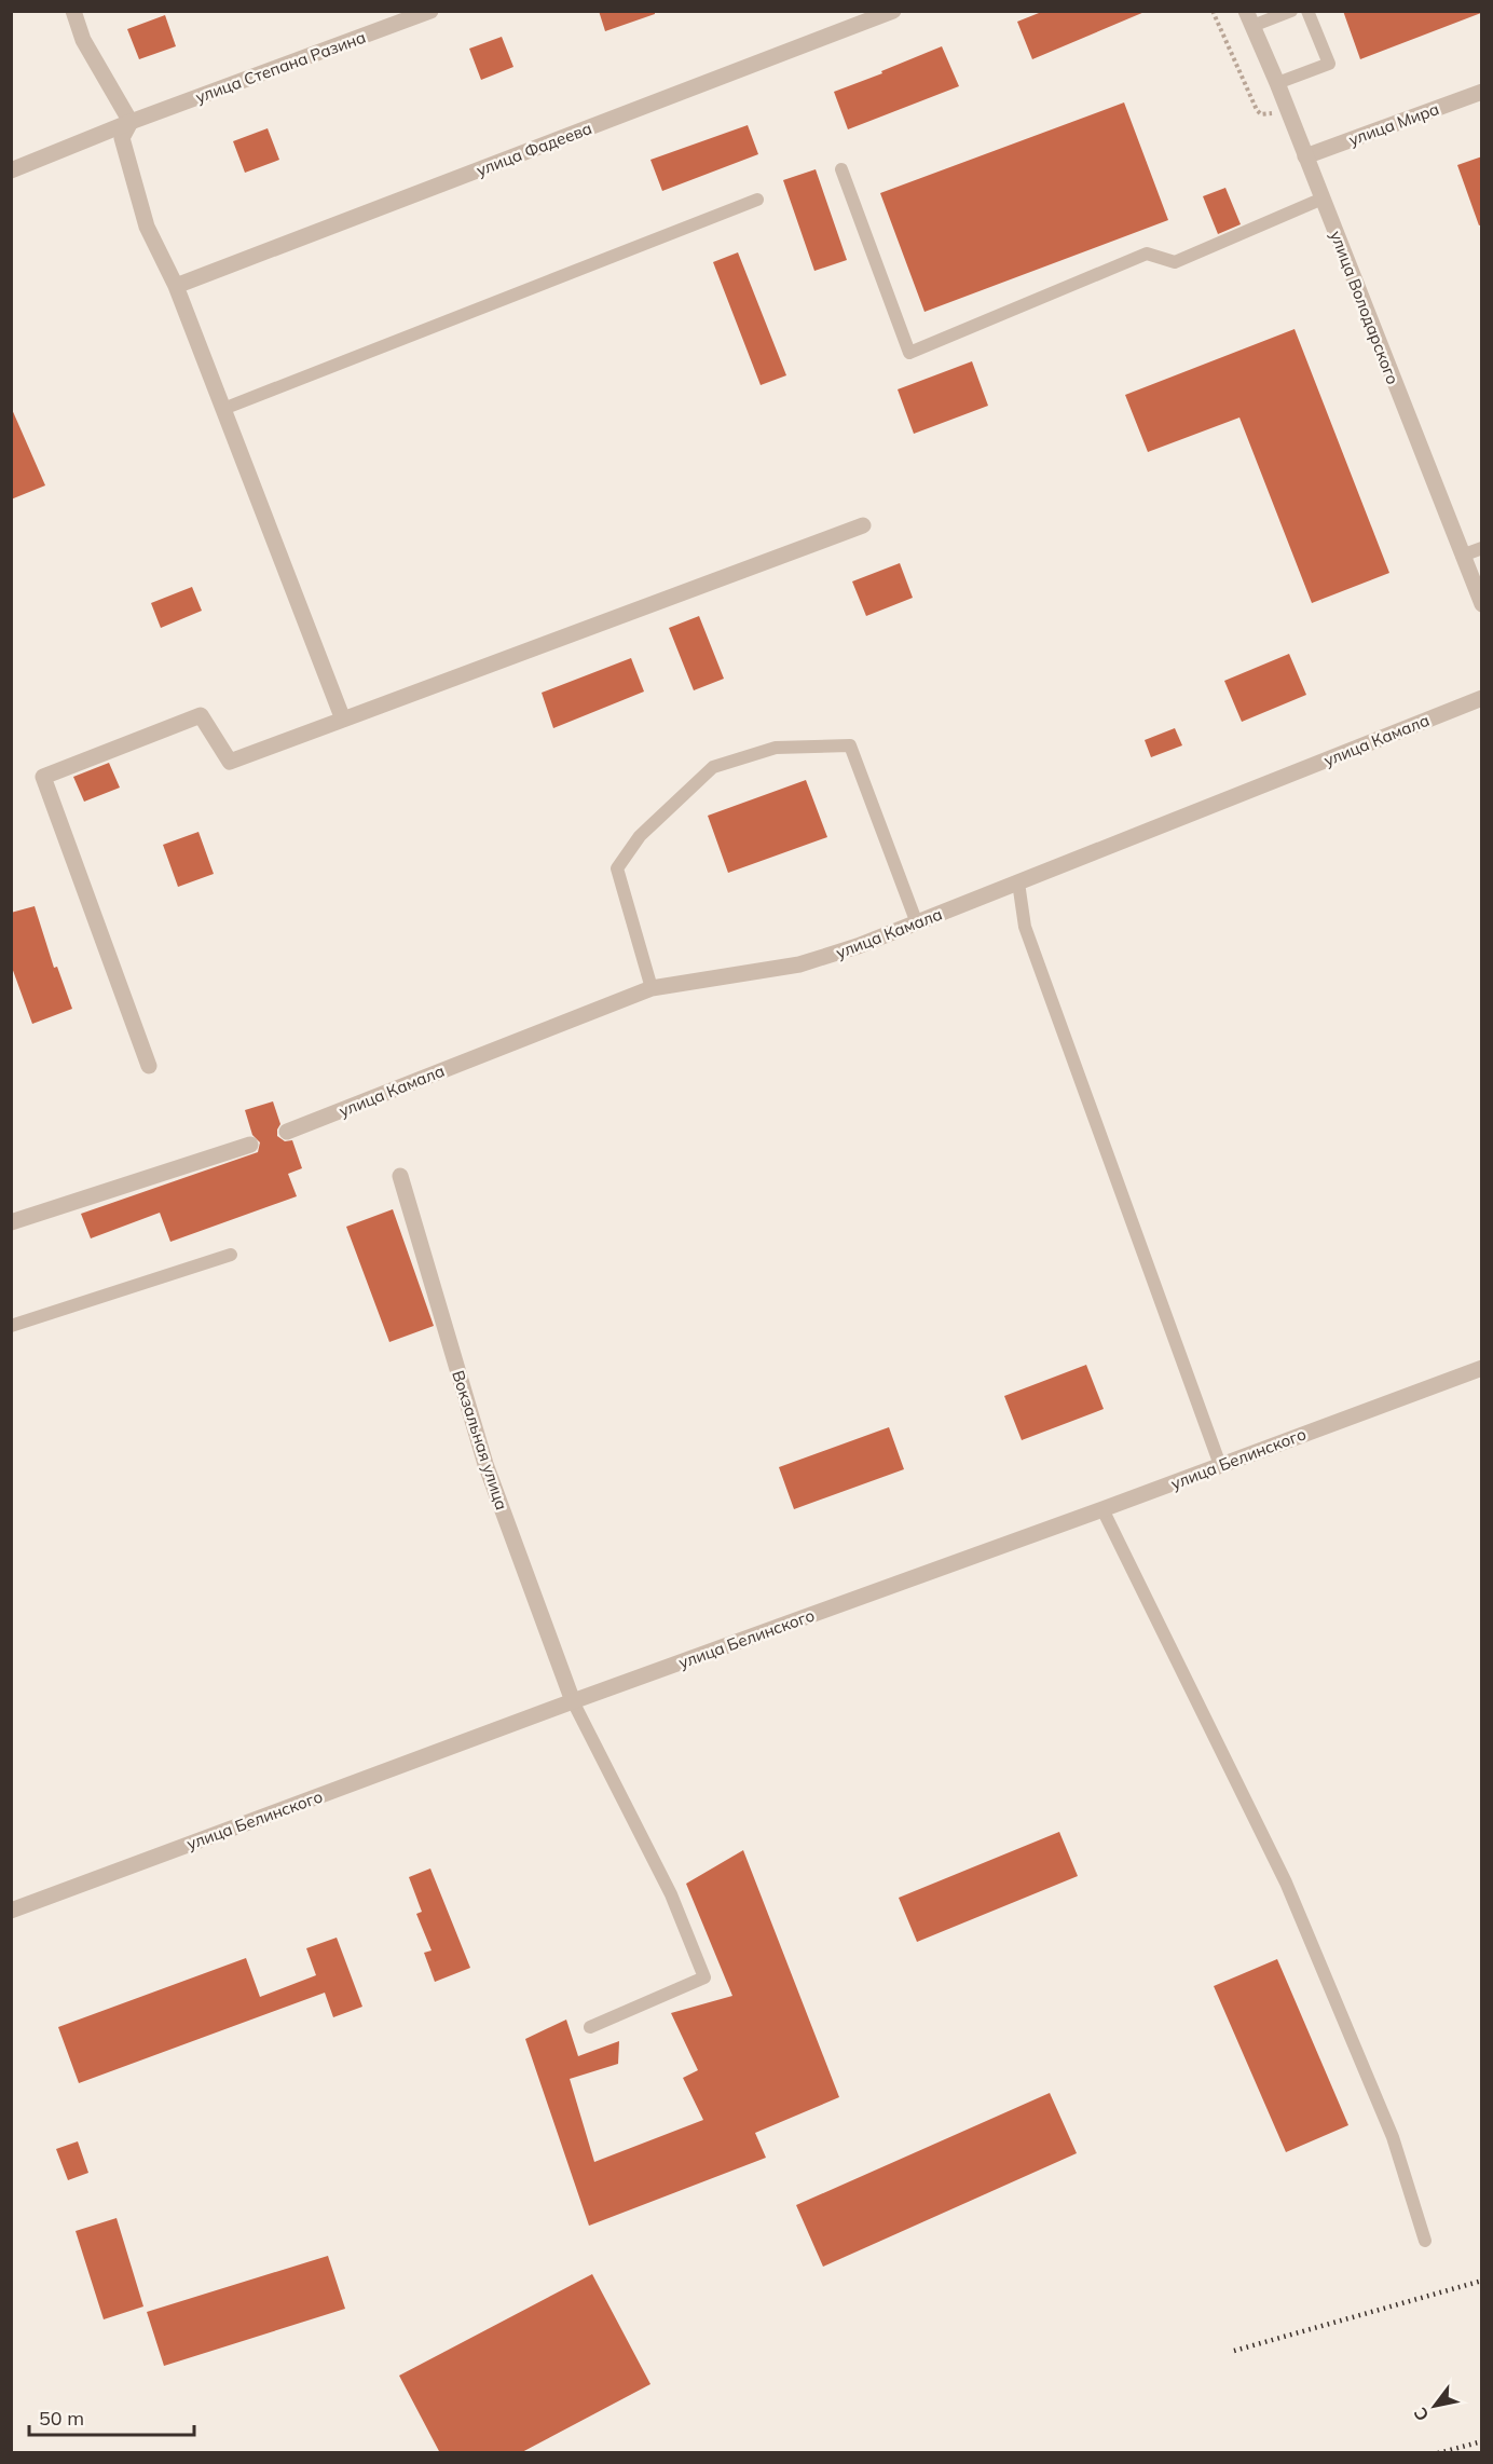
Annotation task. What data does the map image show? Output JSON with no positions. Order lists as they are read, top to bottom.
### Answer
{
  "streets": {
    "street": [
      "улица Степана Разина",
      "улица Мира",
      "улица Фадеева",
      "улица Володарского",
      "улица Камала",
      "Вокзальная улица",
      "улица Белинского"
    ]
  },
  "crossings": [
    ["улица Мира", "улица Володарского"],
    ["Вокзальная улица", "улица Белинского"]
  ],
  "scale_bar": "50 m",
  "north": "bottom left"
}
